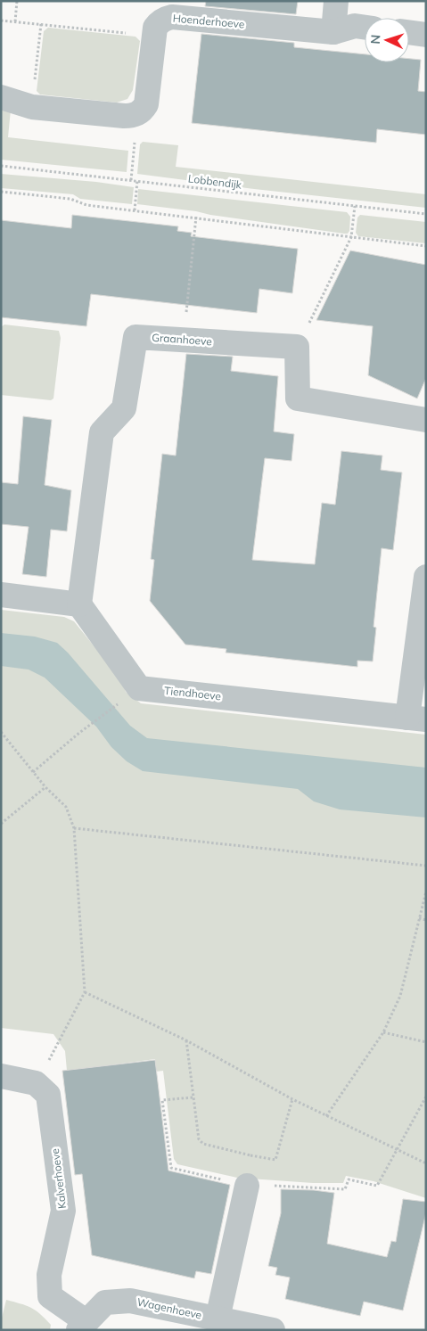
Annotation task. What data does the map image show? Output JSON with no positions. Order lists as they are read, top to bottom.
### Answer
{
  "streets": {
    "street": [
      "Hoenderhoeve",
      "Graanhoeve",
      "Tiendhoeve",
      "Kalverhoeve",
      "Wagenhoeve"
    ],
    "path": ["Lobbendijk"]
  },
  "crossings": [
    ["Graanhoeve", "Tiendhoeve"],
    ["Kalverhoeve", "Wagenhoeve"]
  ],
  "north": "left"
}
